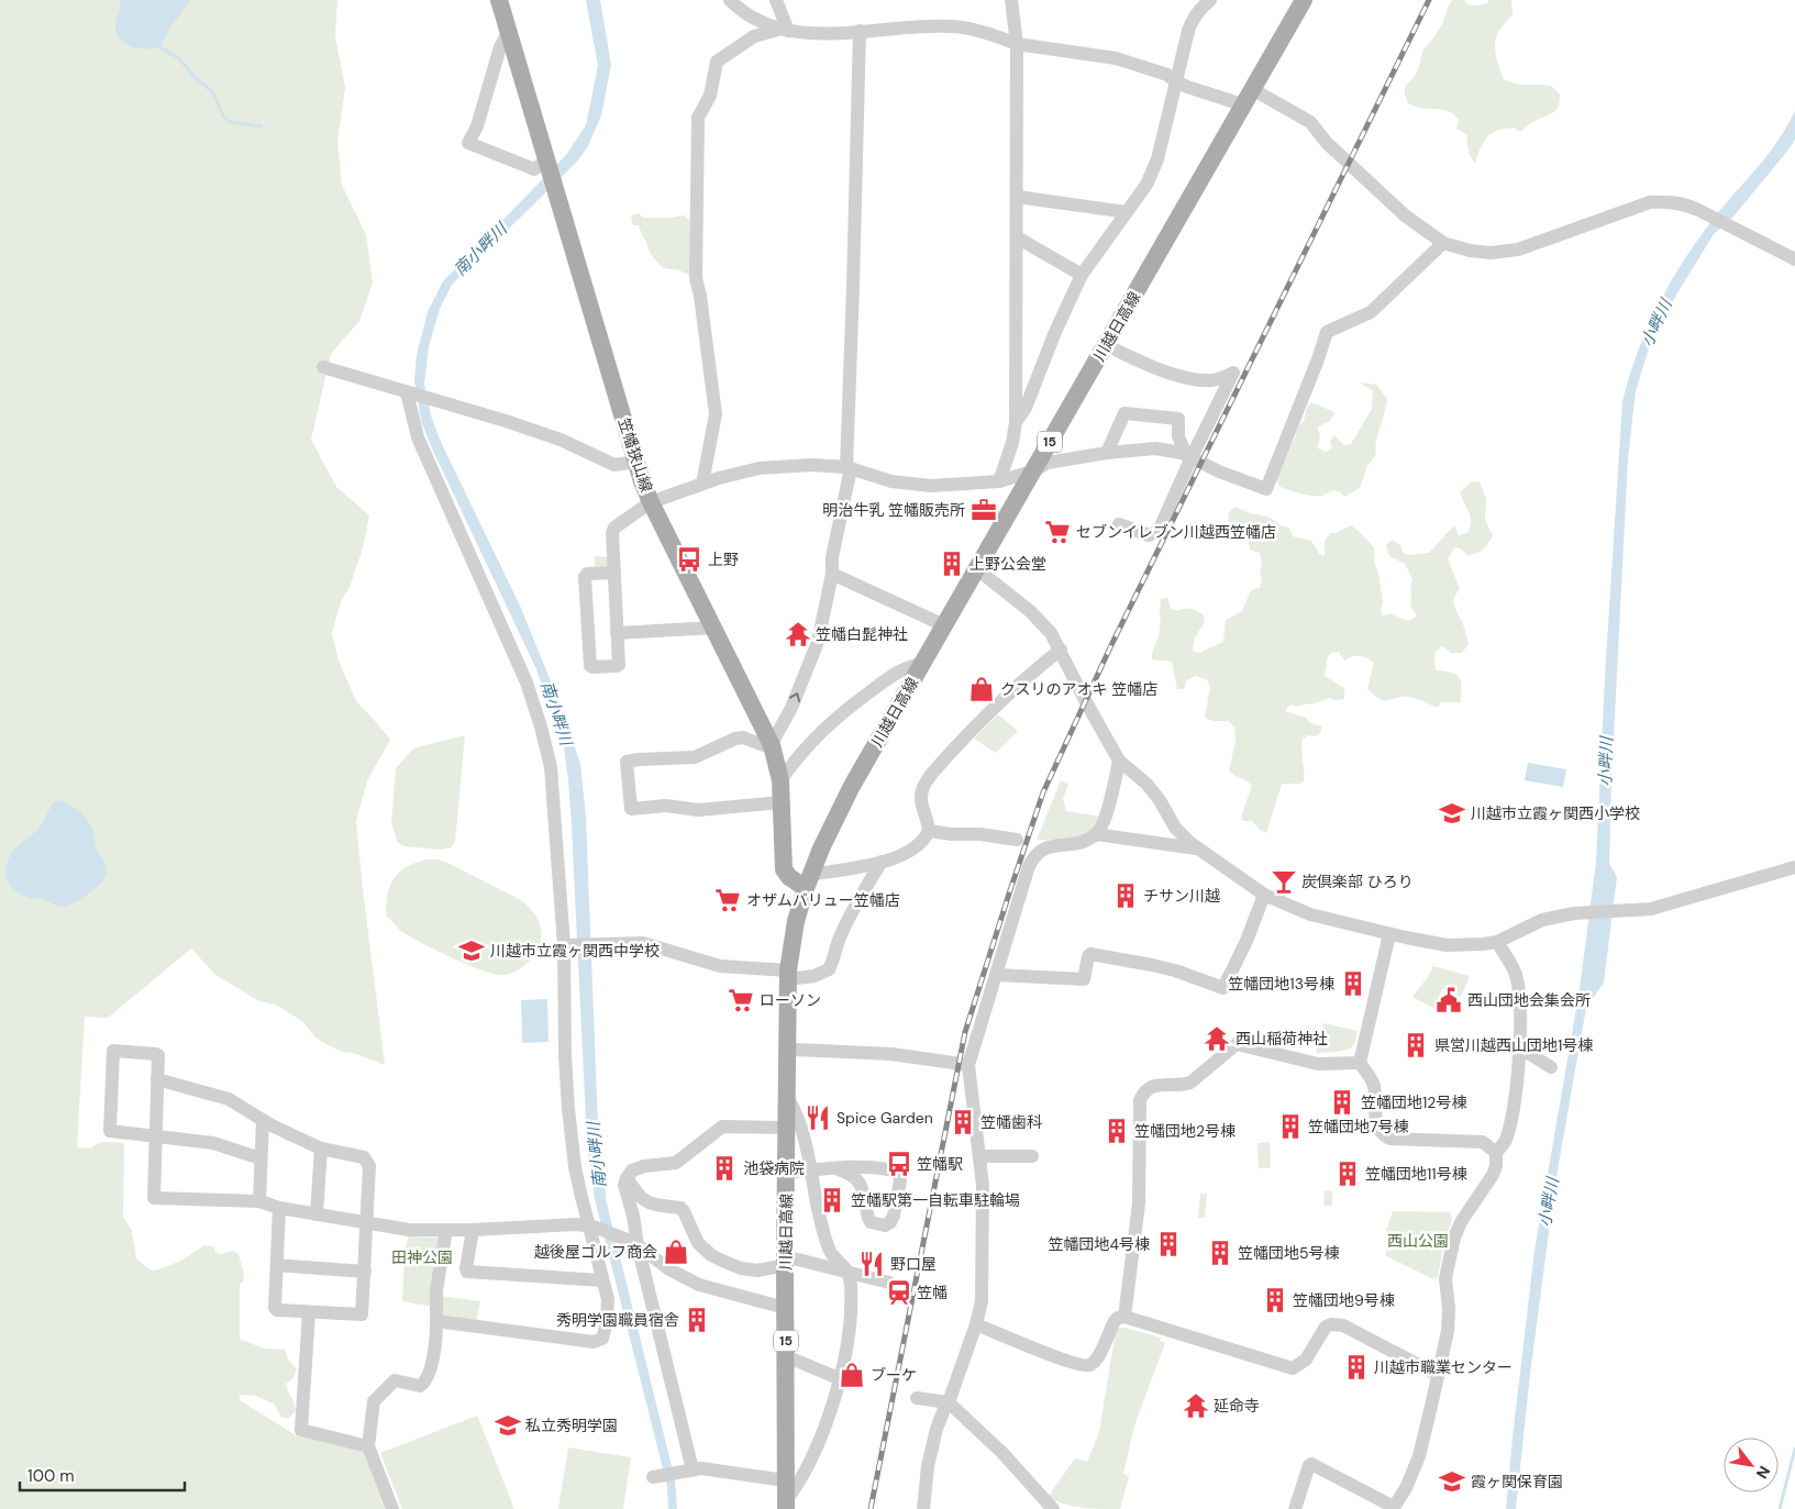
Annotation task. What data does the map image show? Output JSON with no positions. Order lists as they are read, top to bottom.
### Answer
{
  "streets": {
    "main road": ["川越日高線", "15", "笠幡狭山線"]
  },
  "crossings": [
    ["川越日高線", "笠幡狭山線"]
  ],
  "water": ["南小畔川", "小畔川"],
  "parks": ["西山公園", "田神公園"],
  "places": {
    "office": ["明治牛乳 笠幡販売所"],
    "supermarket": ["セブンイレブン川越西笠幡店", "オザムバリュー笠幡店", "ローソン"],
    "bus stop": ["上野", "笠幡駅"],
    "building": [
      "上野公会堂",
      "チサン川越",
      "笠幡団地13号棟",
      "県営川越西山団地1号棟",
      "笠幡団地12号棟",
      "笠幡歯科",
      "笠幡団地7号棟",
      "笠幡団地2号棟",
      "池袋病院",
      "笠幡団地11号棟",
      "笠幡駅第一自転車駐輪場",
      "笠幡団地4号棟",
      "笠幡団地5号棟",
      "笠幡団地9号棟",
      "秀明学園職員宿舎",
      "川越市職業センター"
    ],
    "temple": ["笠幡白髭神社", "西山稲荷神社", "延命寺"],
    "shop": ["クスリのアオキ 笠幡店", "越後屋ゴルフ商会", "ブーケ"],
    "school or university": [
      "川越市立霞ヶ関西小学校",
      "川越市立霞ヶ関西中学校",
      "私立秀明学園",
      "霞ヶ関保育園"
    ],
    "bar": ["炭倶楽部 ひろり"],
    "public building": ["西山団地会集会所"],
    "restaurant": ["Spice Garden", "野口屋"],
    "station": ["笠幡"]
  },
  "scale_bar": "100 m",
  "north": "bottom right"
}
